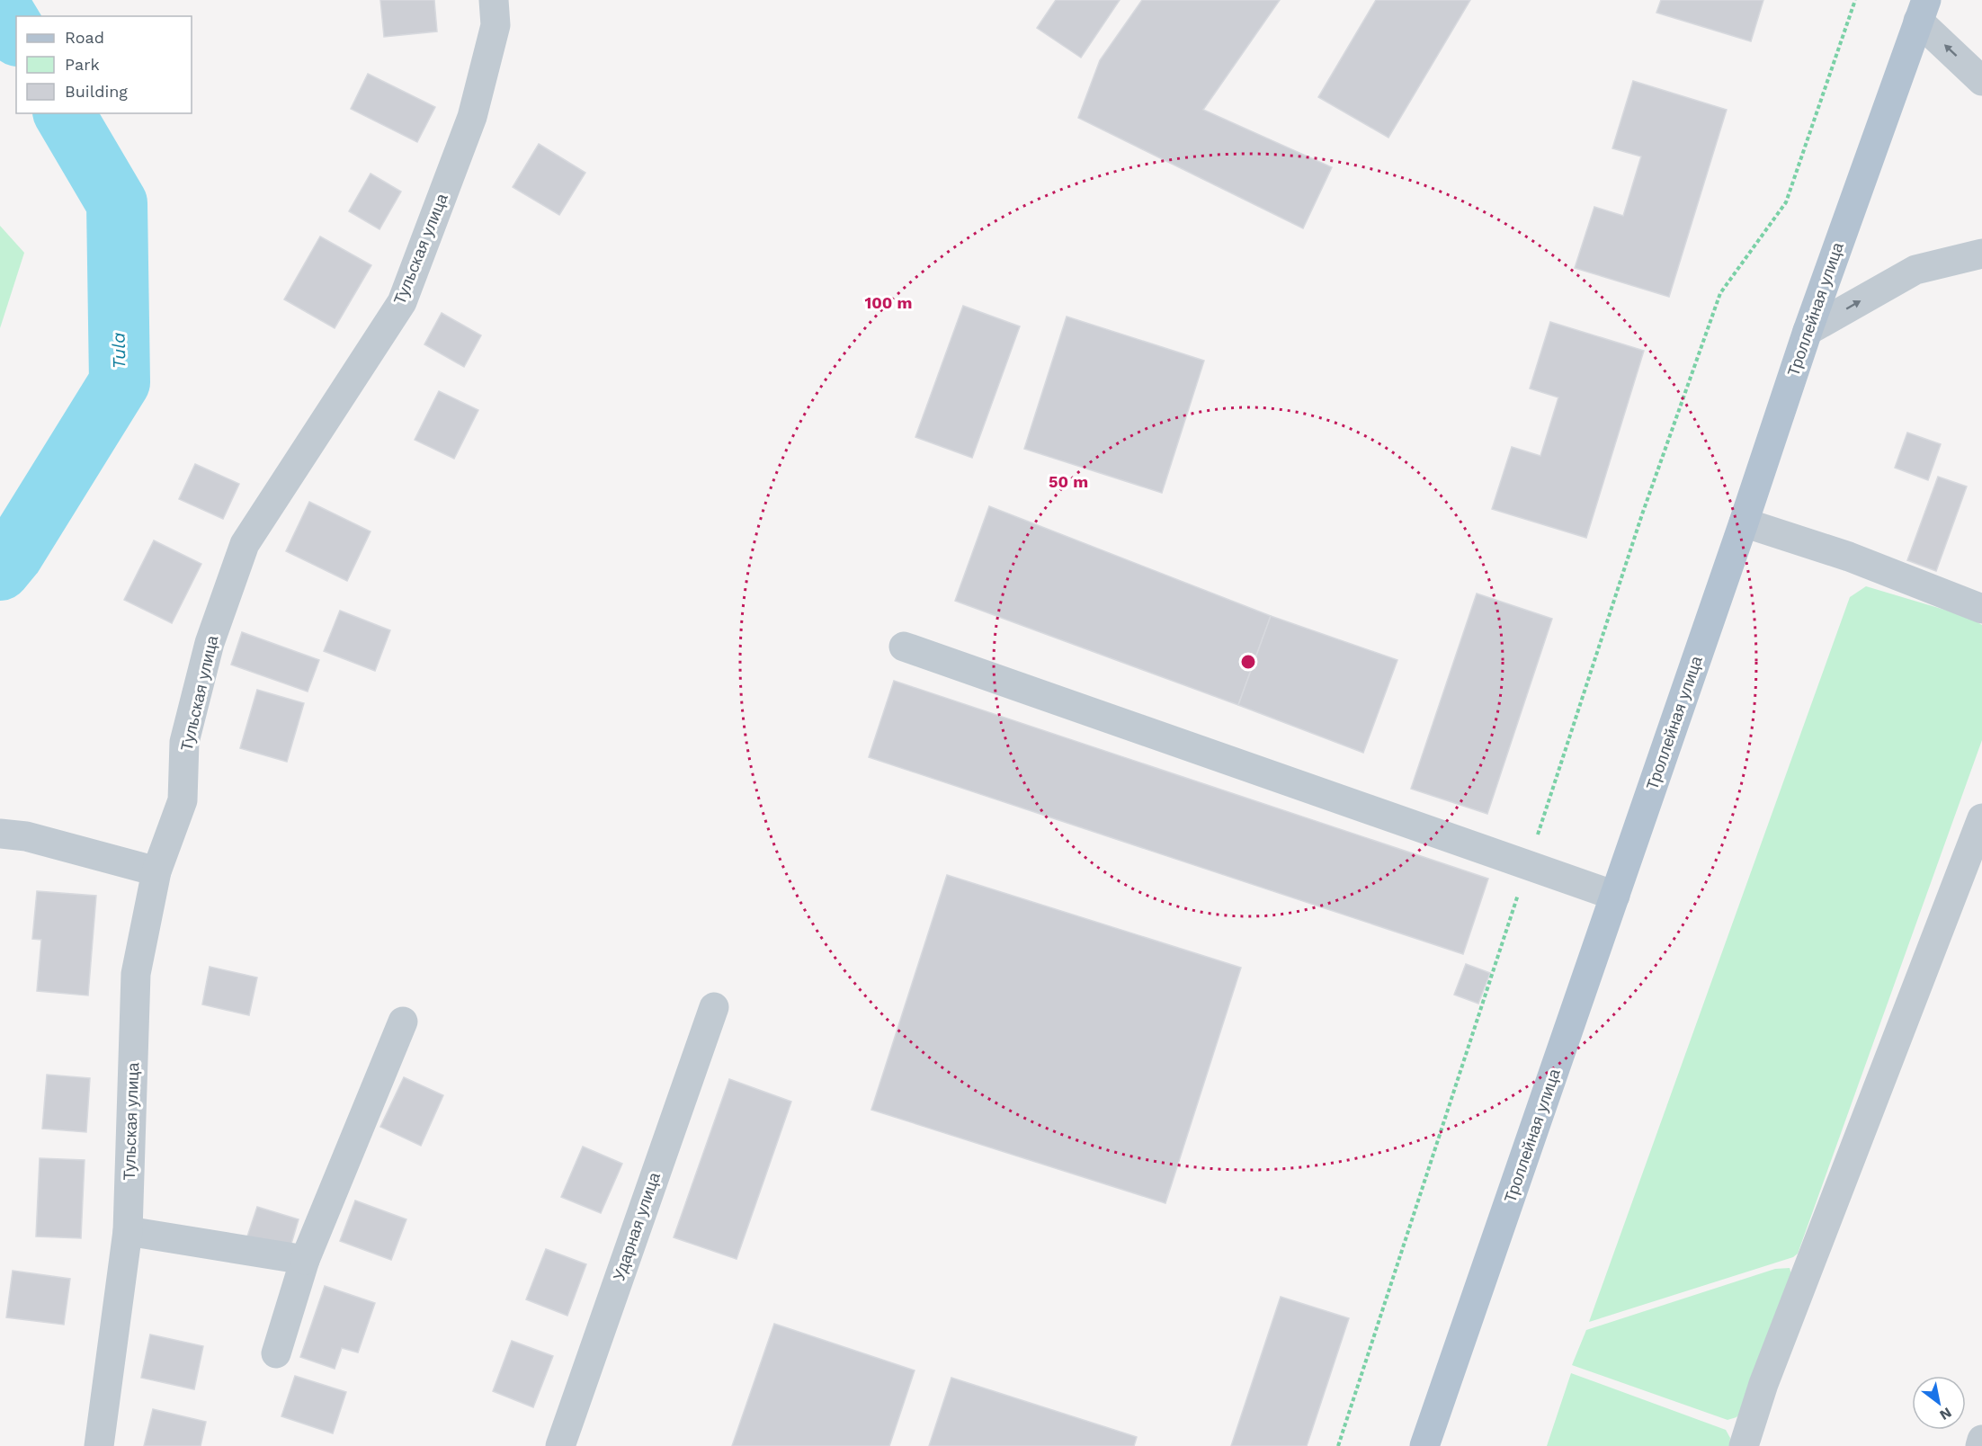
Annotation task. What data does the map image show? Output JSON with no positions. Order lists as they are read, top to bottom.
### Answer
{
  "streets": {
    "main road": ["Троллейная улица"],
    "street": ["Тульская улица", "Ударная улица"]
  },
  "water": ["Tula"],
  "legend": ["Road", "Park", "Building"],
  "north": "bottom right",
  "rings": ["100 m", "50 m"]
}
